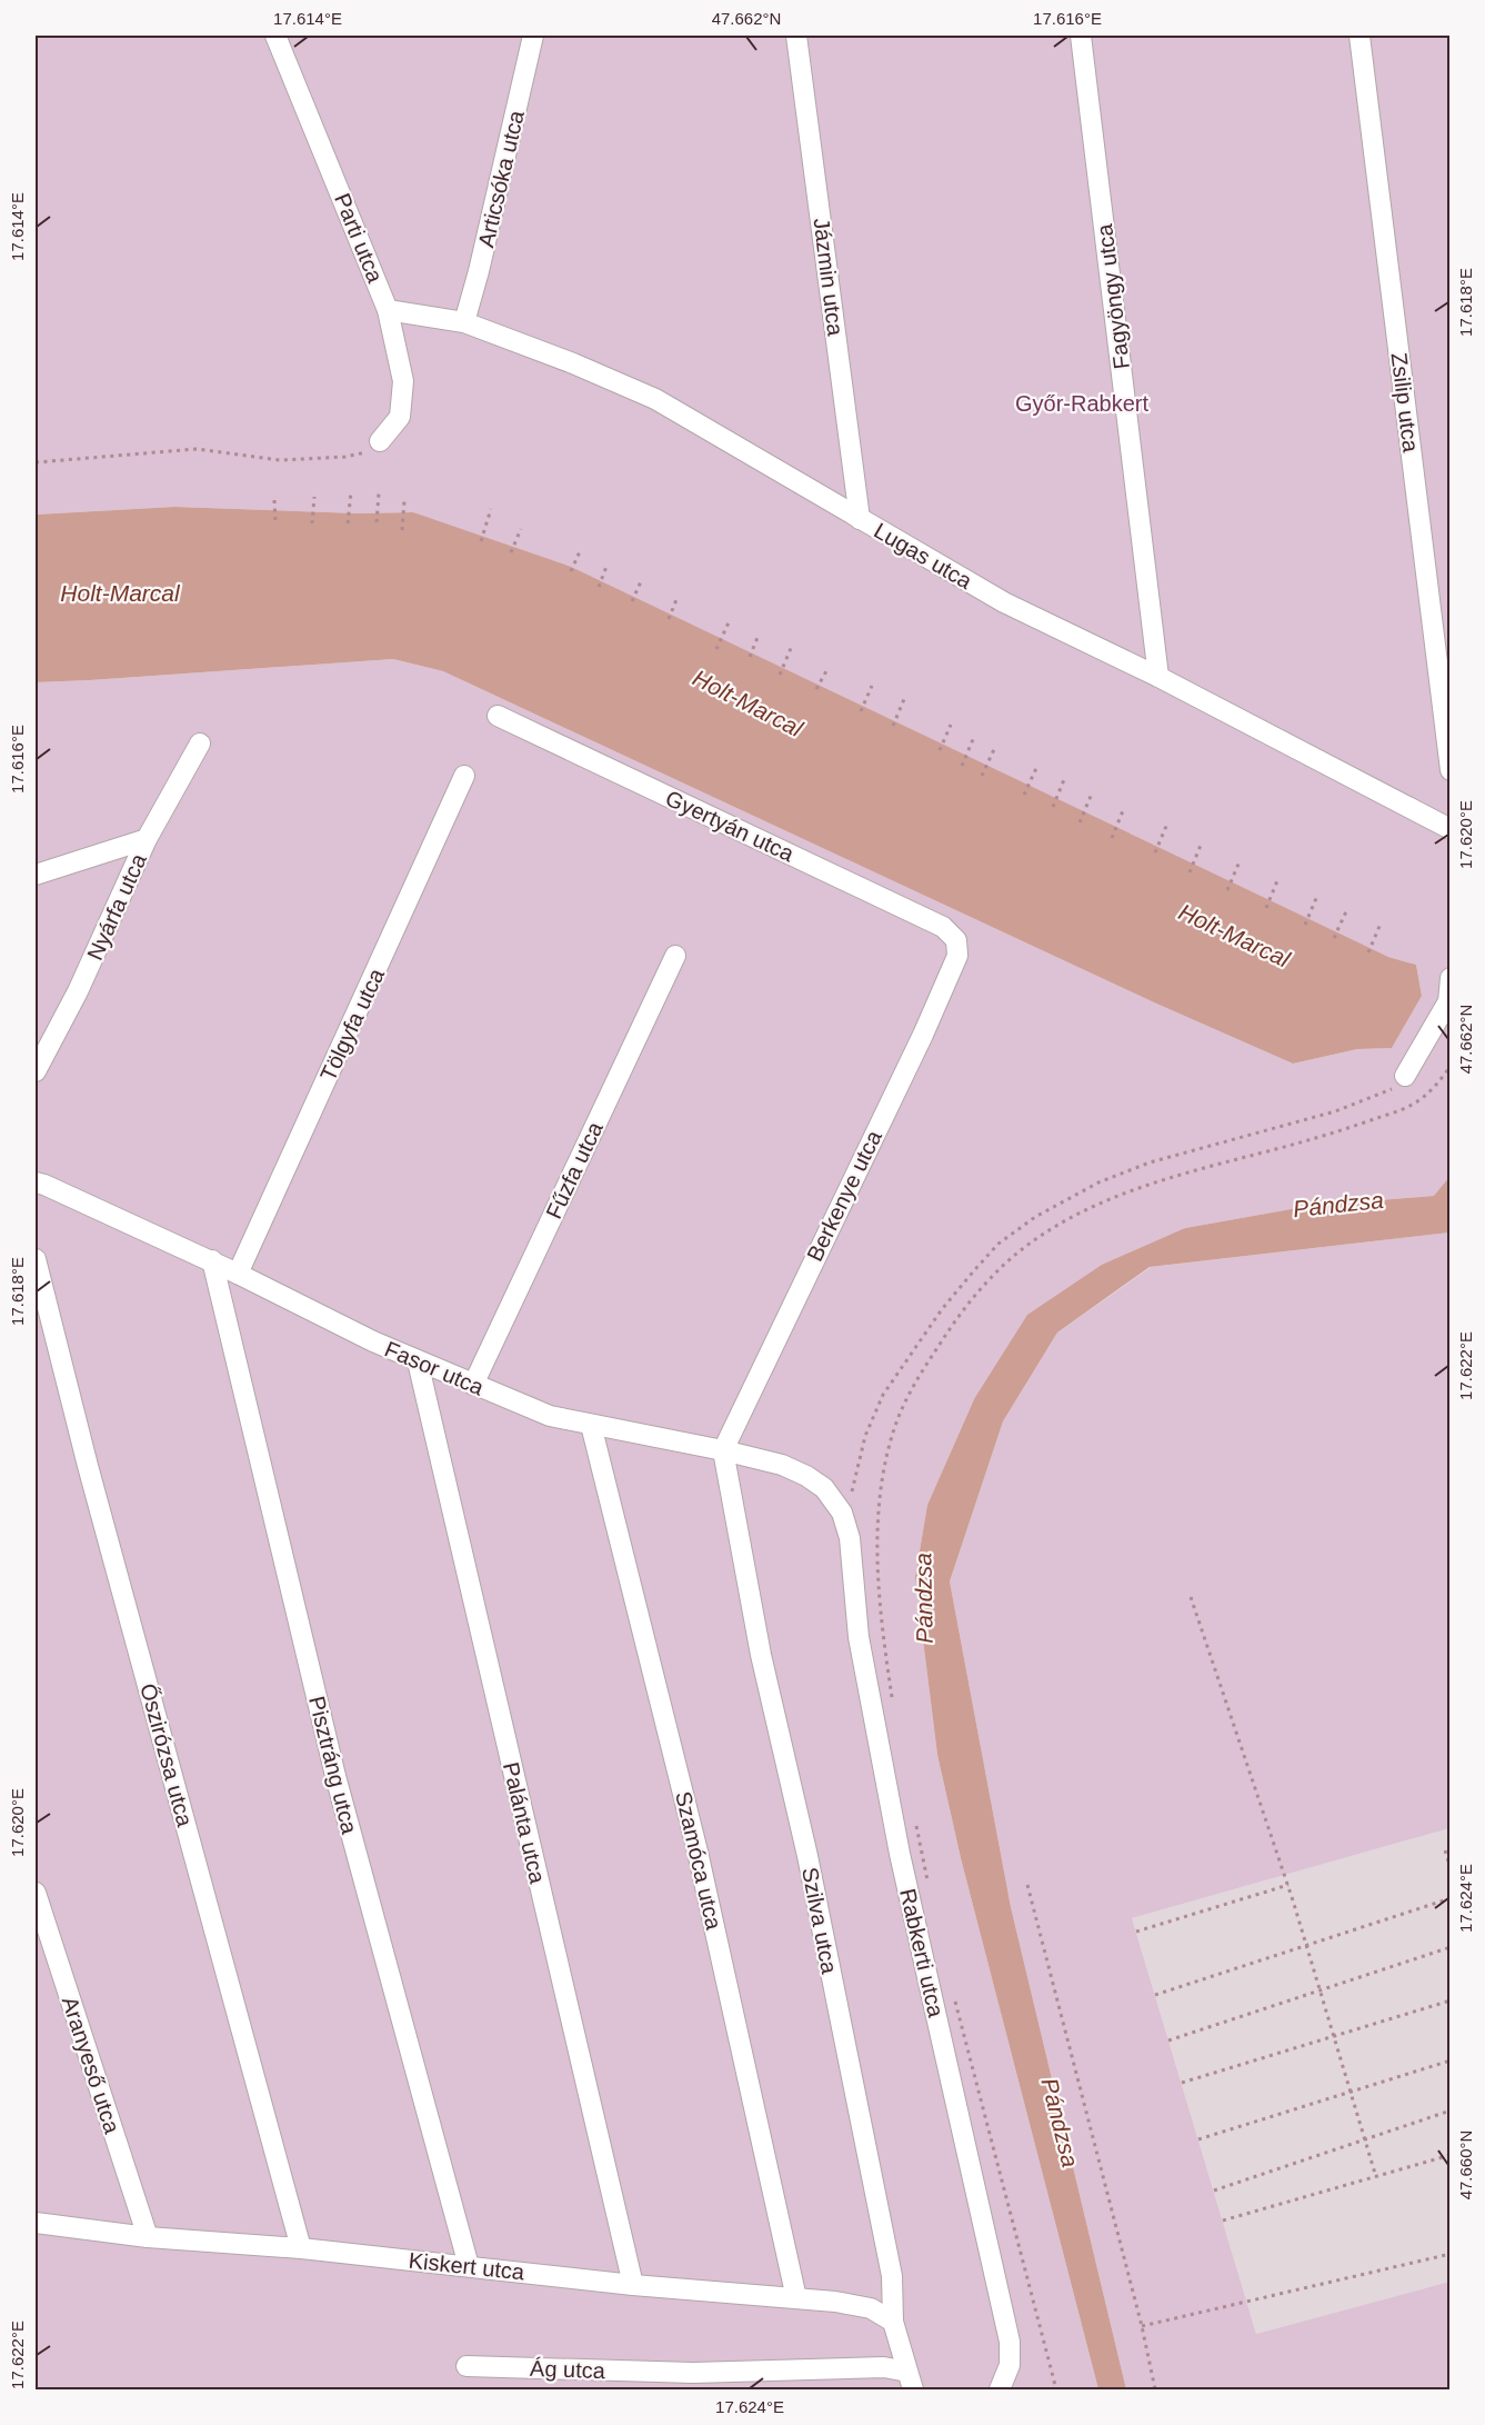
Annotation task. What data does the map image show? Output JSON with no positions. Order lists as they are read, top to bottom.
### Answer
{
  "streets": {
    "street": [
      "Articsóka utca",
      "Parti utca",
      "Jázmin utca",
      "Fagyöngy utca",
      "Zsilip utca",
      "Lugas utca",
      "Gyertyán utca",
      "Nyárfa utca",
      "Tölgyfa utca",
      "Fűzfa utca",
      "Berkenye utca",
      "Fasor utca",
      "Őszirózsa utca",
      "Pisztráng utca",
      "Palánta utca",
      "Szamóca utca",
      "Szilva utca",
      "Rabkerti utca",
      "Aranyeső utca",
      "Kiskert utca",
      "Ág utca"
    ]
  },
  "crossings": [
    ["Articsóka utca", "Lugas utca"],
    ["Parti utca", "Lugas utca"],
    ["Jázmin utca", "Lugas utca"],
    ["Fagyöngy utca", "Lugas utca"],
    ["Gyertyán utca", "Berkenye utca"],
    ["Tölgyfa utca", "Fasor utca"],
    ["Fűzfa utca", "Fasor utca"],
    ["Berkenye utca", "Fasor utca"],
    ["Berkenye utca", "Szilva utca"],
    ["Fasor utca", "Pisztráng utca"],
    ["Fasor utca", "Palánta utca"],
    ["Fasor utca", "Szamóca utca"],
    ["Fasor utca", "Szilva utca"],
    ["Fasor utca", "Rabkerti utca"],
    ["Őszirózsa utca", "Kiskert utca"],
    ["Pisztráng utca", "Kiskert utca"],
    ["Palánta utca", "Kiskert utca"],
    ["Szamóca utca", "Kiskert utca"],
    ["Szilva utca", "Kiskert utca"],
    ["Szilva utca", "Ág utca"],
    ["Aranyeső utca", "Kiskert utca"]
  ],
  "water": ["Holt-Marcal", "Pándzsa"],
  "parks": ["Győr-Rabkert"],
  "coordinates": [
    "17.614°E",
    "47.662°N",
    "17.616°E",
    "17.618°E",
    "17.620°E",
    "17.622°E",
    "17.624°E",
    "47.660°N"
  ]
}
